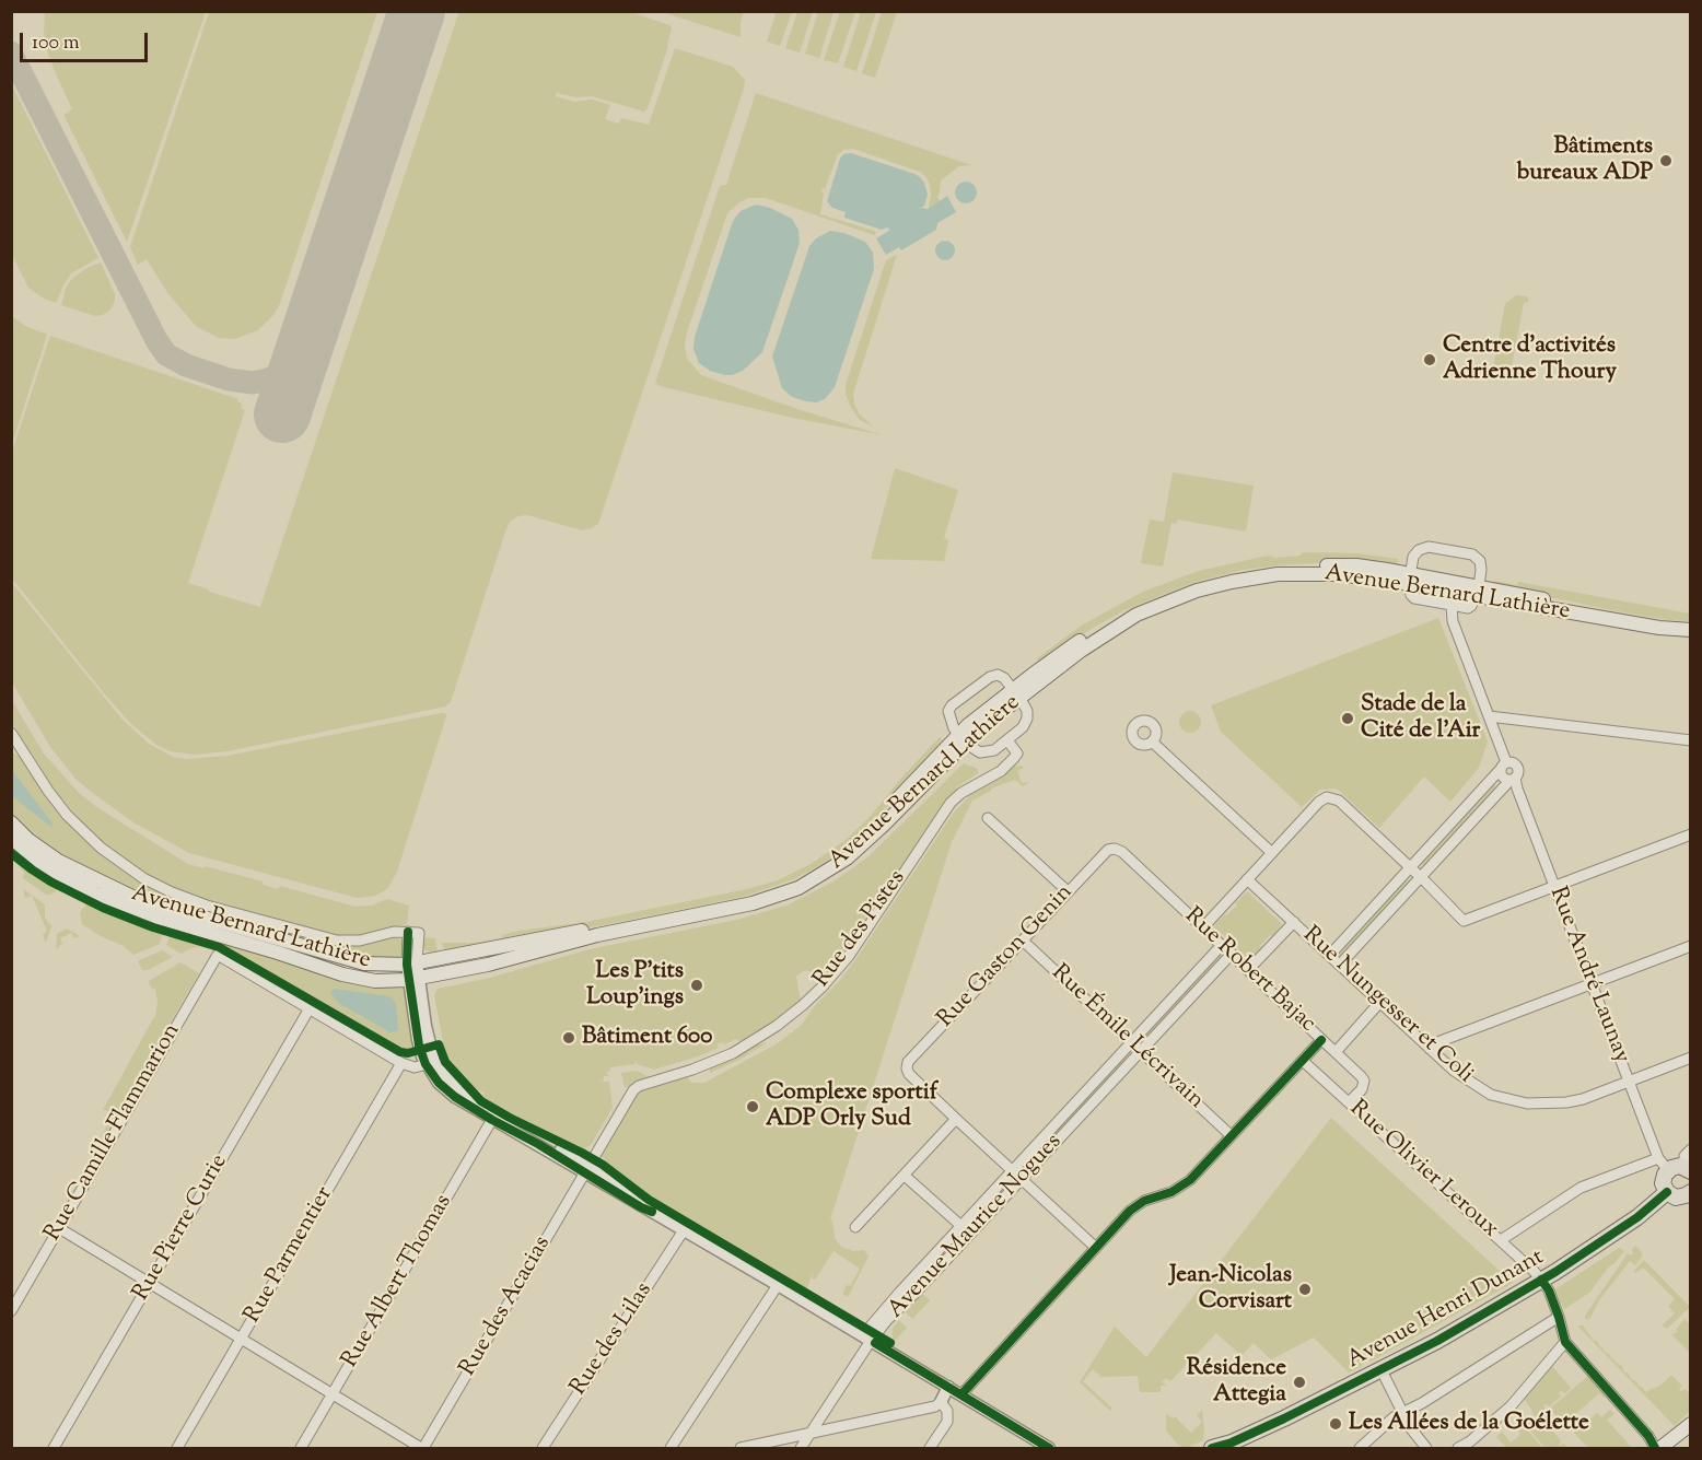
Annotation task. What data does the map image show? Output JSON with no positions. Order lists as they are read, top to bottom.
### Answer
{
  "streets": {
    "main road": ["Avenue Bernard Lathière", "Avenue Henri Dunant"],
    "street": [
      "Rue des Pistes",
      "Rue Gaston Genin",
      "Rue Robert Bajac",
      "Rue André Launay",
      "Rue Nungesser et Coli",
      "Rue Émile Lécrivain",
      "Rue Camille Flammarion",
      "Rue Olivier Leroux",
      "Avenue Maurice Nogues",
      "Rue Pierre Curie",
      "Rue Parmentier",
      "Rue Albert Thomas",
      "Rue des Acacias",
      "Rue des Lilas"
    ]
  },
  "crossings": [
    ["Rue des Pistes", "Rue des Acacias"],
    ["Rue Gaston Genin", "Rue Robert Bajac"],
    ["Rue Gaston Genin", "Rue Émile Lécrivain"],
    ["Rue Robert Bajac", "Rue Olivier Leroux"],
    ["Rue Robert Bajac", "Avenue Maurice Nogues"],
    ["Rue André Launay", "Rue Nungesser et Coli"],
    ["Rue Émile Lécrivain", "Avenue Maurice Nogues"],
    ["Rue Camille Flammarion", "Rue Pierre Curie"],
    ["Rue Olivier Leroux", "Avenue Henri Dunant"]
  ],
  "places": [
    "Bâtiments bureaux ADP",
    "Centre d'activités Adrienne Thoury",
    "Stade de la Cité de l'Air",
    "Les P'tits Loup'ings",
    "Bâtiment 600",
    "Complexe sportif ADP Orly Sud",
    "Jean-Nicolas Corvisart",
    "Résidence Attegia",
    "Les Allées de la Goélette"
  ],
  "scale_bar": "100 m"
}
